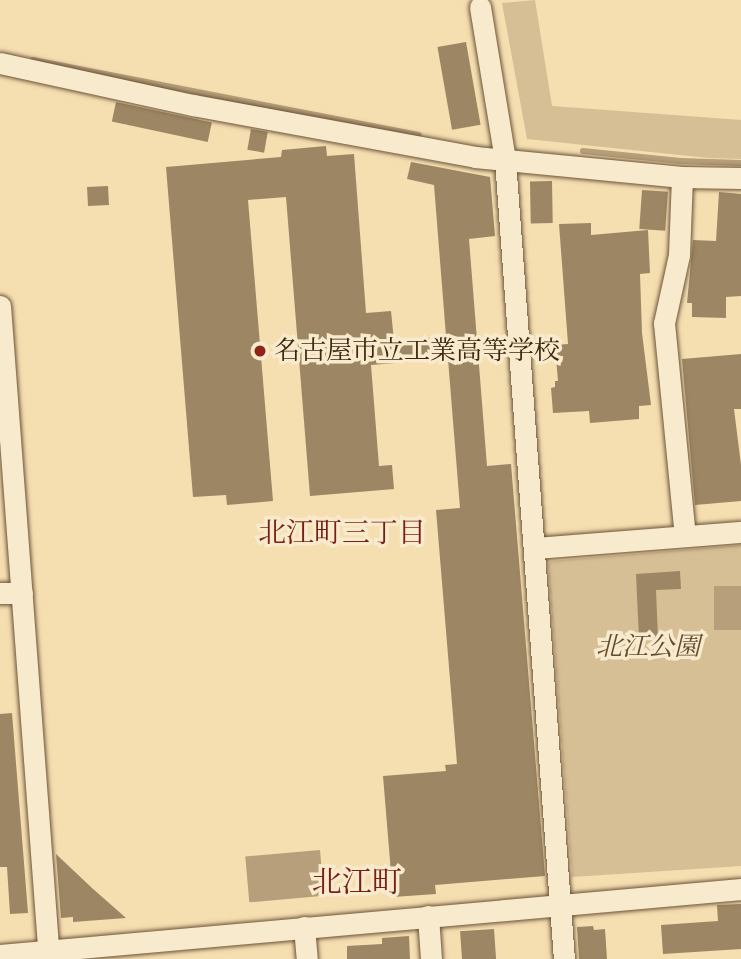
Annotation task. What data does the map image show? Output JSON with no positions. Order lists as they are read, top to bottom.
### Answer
{
  "districts": ["北江町三丁目", "北江町"],
  "parks": ["北江公園"],
  "places": ["名古屋市立工業高等学校"]
}
